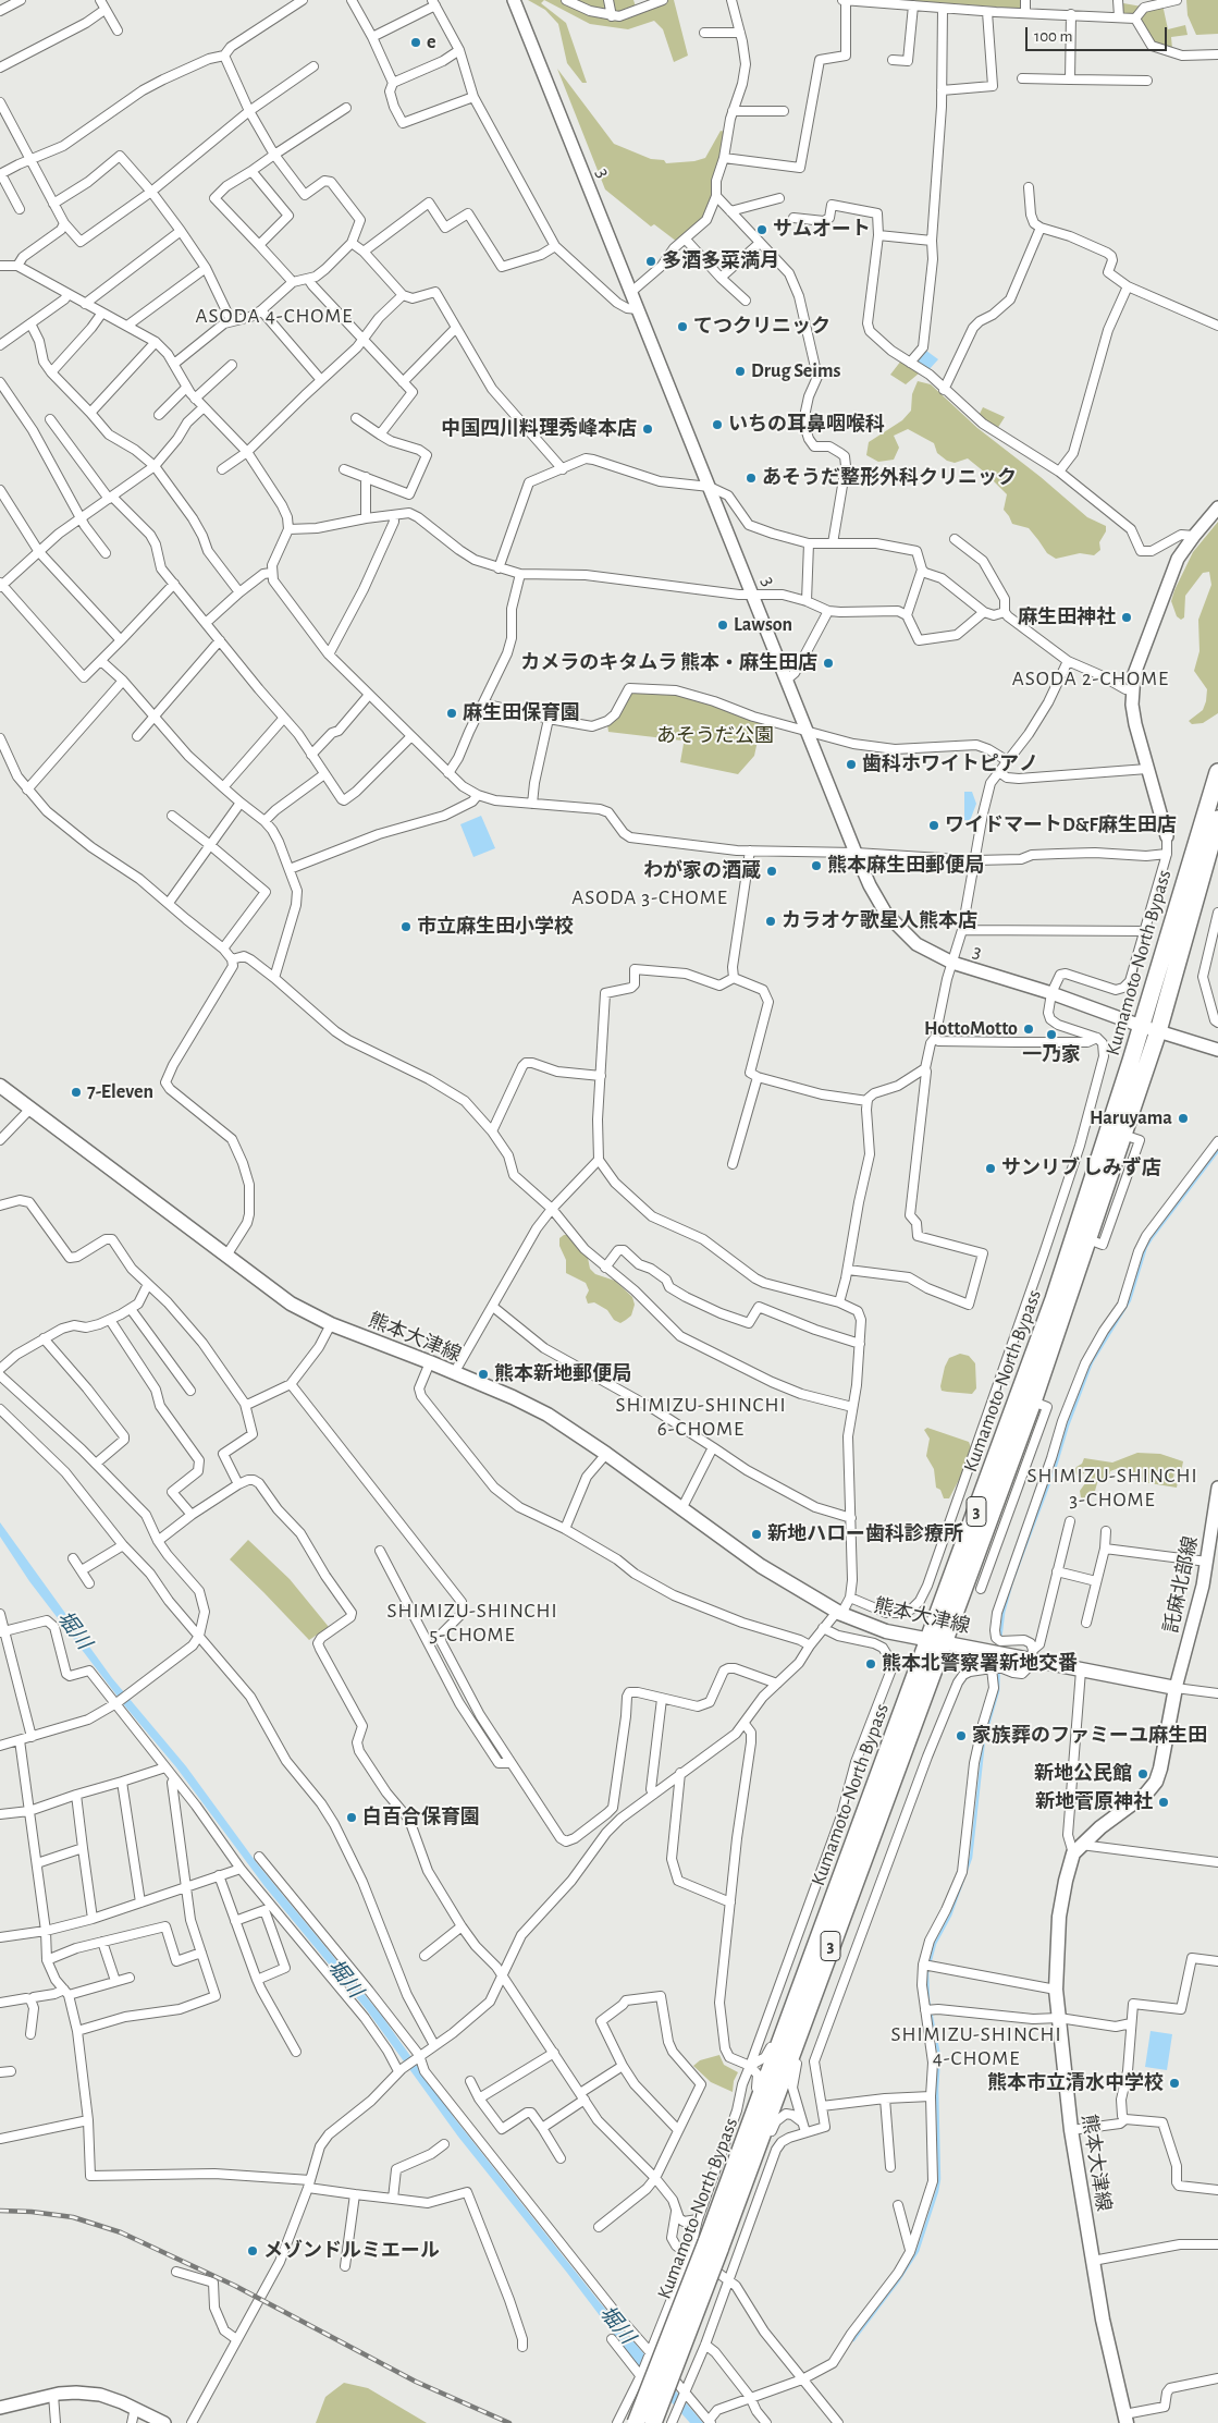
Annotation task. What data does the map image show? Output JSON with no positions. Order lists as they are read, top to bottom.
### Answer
{
  "streets": {
    "highway": ["3", "Kumamoto-North Bypass"],
    "main road": ["熊本大津線"],
    "street": ["託麻北部線"]
  },
  "crossings": [
    ["3", "Kumamoto-North Bypass"],
    ["Kumamoto-North Bypass", "熊本大津線"],
    ["熊本大津線", "託麻北部線"]
  ],
  "districts": [
    "ASODA 4-CHOME",
    "ASODA 2-CHOME",
    "ASODA 3-CHOME",
    "SHIMIZU-SHINCHI 6-CHOME",
    "SHIMIZU-SHINCHI 3-CHOME",
    "SHIMIZU-SHINCHI 5-CHOME",
    "SHIMIZU-SHINCHI 4-CHOME"
  ],
  "water": ["堀川"],
  "parks": ["あそうだ公園"],
  "places": [
    "e",
    "サムオート",
    "多酒多菜満月",
    "てつクリニック",
    "Drug Seims",
    "いちの耳鼻咽喉科",
    "中国四川料理秀峰本店",
    "あそうだ整形外科クリニック",
    "麻生田神社",
    "Lawson",
    "カメラのキタムラ 熊本・麻生田店",
    "麻生田保育園",
    "歯科ホワイトピアノ",
    "ワイドマートD&F麻生田店",
    "熊本麻生田郵便局",
    "わが家の酒蔵",
    "カラオケ歌星人熊本店",
    "市立麻生田小学校",
    "HottoMotto",
    "一乃家",
    "7-Eleven",
    "Haruyama",
    "サンリブ しみず店",
    "熊本新地郵便局",
    "新地ハロー歯科診療所",
    "熊本北警察署新地交番",
    "家族葬のファミーユ麻生田",
    "新地公民館",
    "新地菅原神社",
    "白百合保育園",
    "熊本市立清水中学校",
    "メゾンドルミエール"
  ],
  "scale_bar": "100 m"
}
